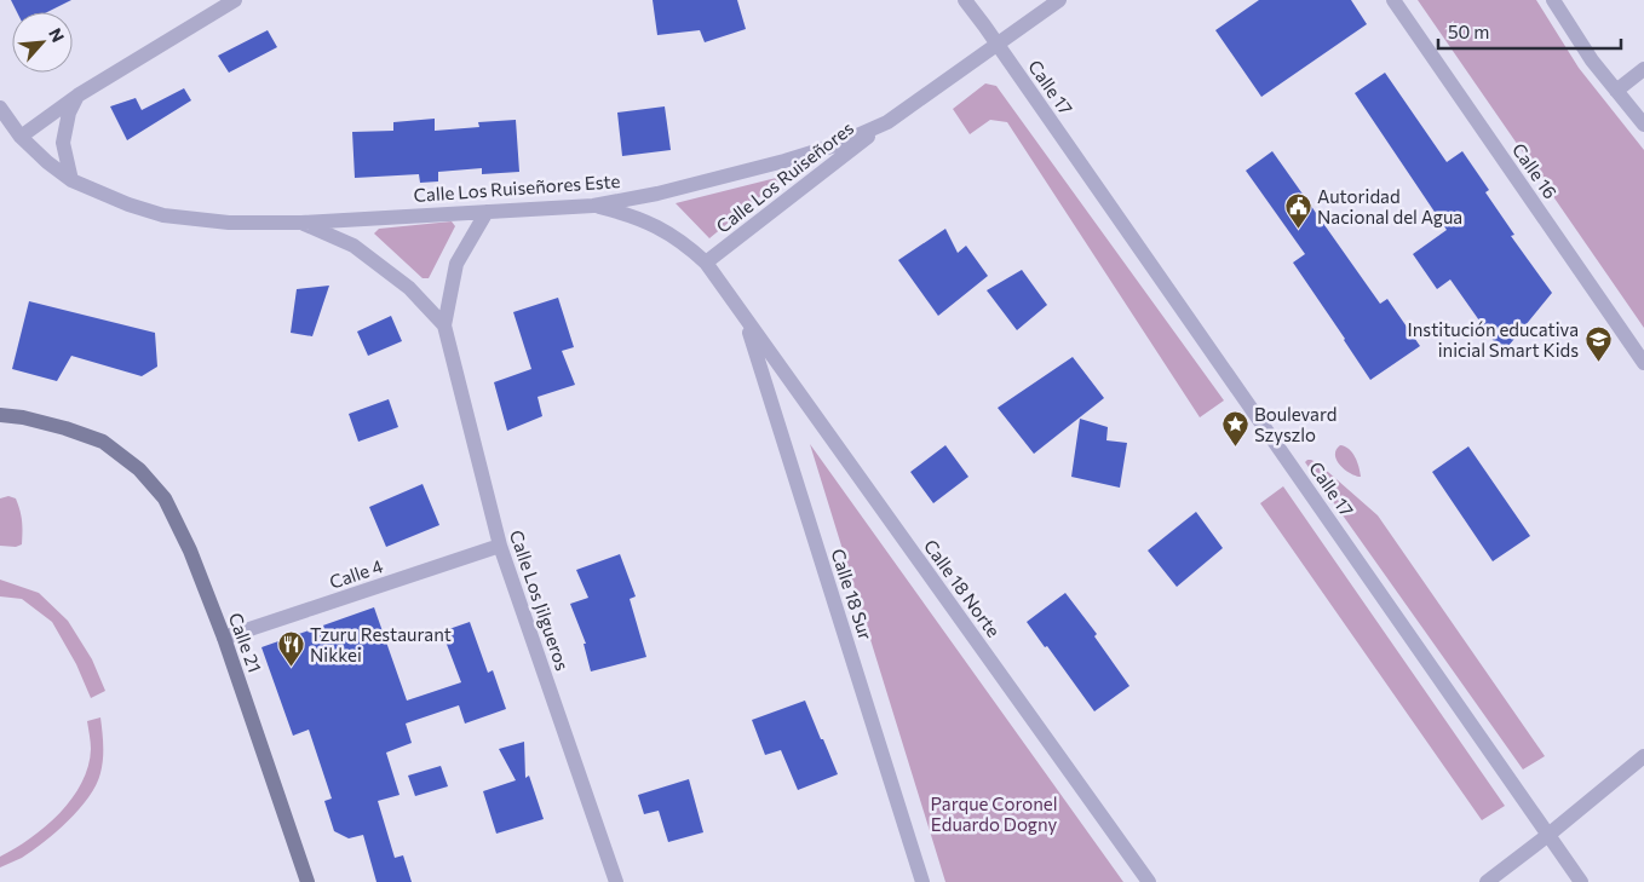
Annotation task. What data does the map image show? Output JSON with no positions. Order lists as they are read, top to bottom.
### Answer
{
  "streets": {
    "street": [
      "Calle 17",
      "Calle 16",
      "Calle Los Ruiseñores",
      "Calle Los Ruiseñores Este",
      "Calle 4",
      "Calle 18 Norte",
      "Calle 18 Sur",
      "Calle Los Jilgueros",
      "Calle 21"
    ]
  },
  "crossings": [
    ["Calle 17", "Calle Los Ruiseñores Este"],
    ["Calle Los Ruiseñores", "Calle Los Ruiseñores Este"],
    ["Calle Los Ruiseñores", "Calle 18 Norte"],
    ["Calle Los Ruiseñores Este", "Calle 18 Norte"],
    ["Calle Los Ruiseñores Este", "Calle Los Jilgueros"],
    ["Calle 4", "Calle Los Jilgueros"],
    ["Calle 4", "Calle 21"],
    ["Calle 18 Norte", "Calle 18 Sur"]
  ],
  "parks": ["Parque Coronel Eduardo Dogny"],
  "places": {
    "public building": ["Autoridad Nacional del Agua"],
    "school or university": ["Institución educativa inicial Smart Kids"],
    "place": ["Boulevard Szyszlo"],
    "restaurant": ["Tzuru Restaurant Nikkei"]
  },
  "scale_bar": "50 m",
  "north": "top right"
}
